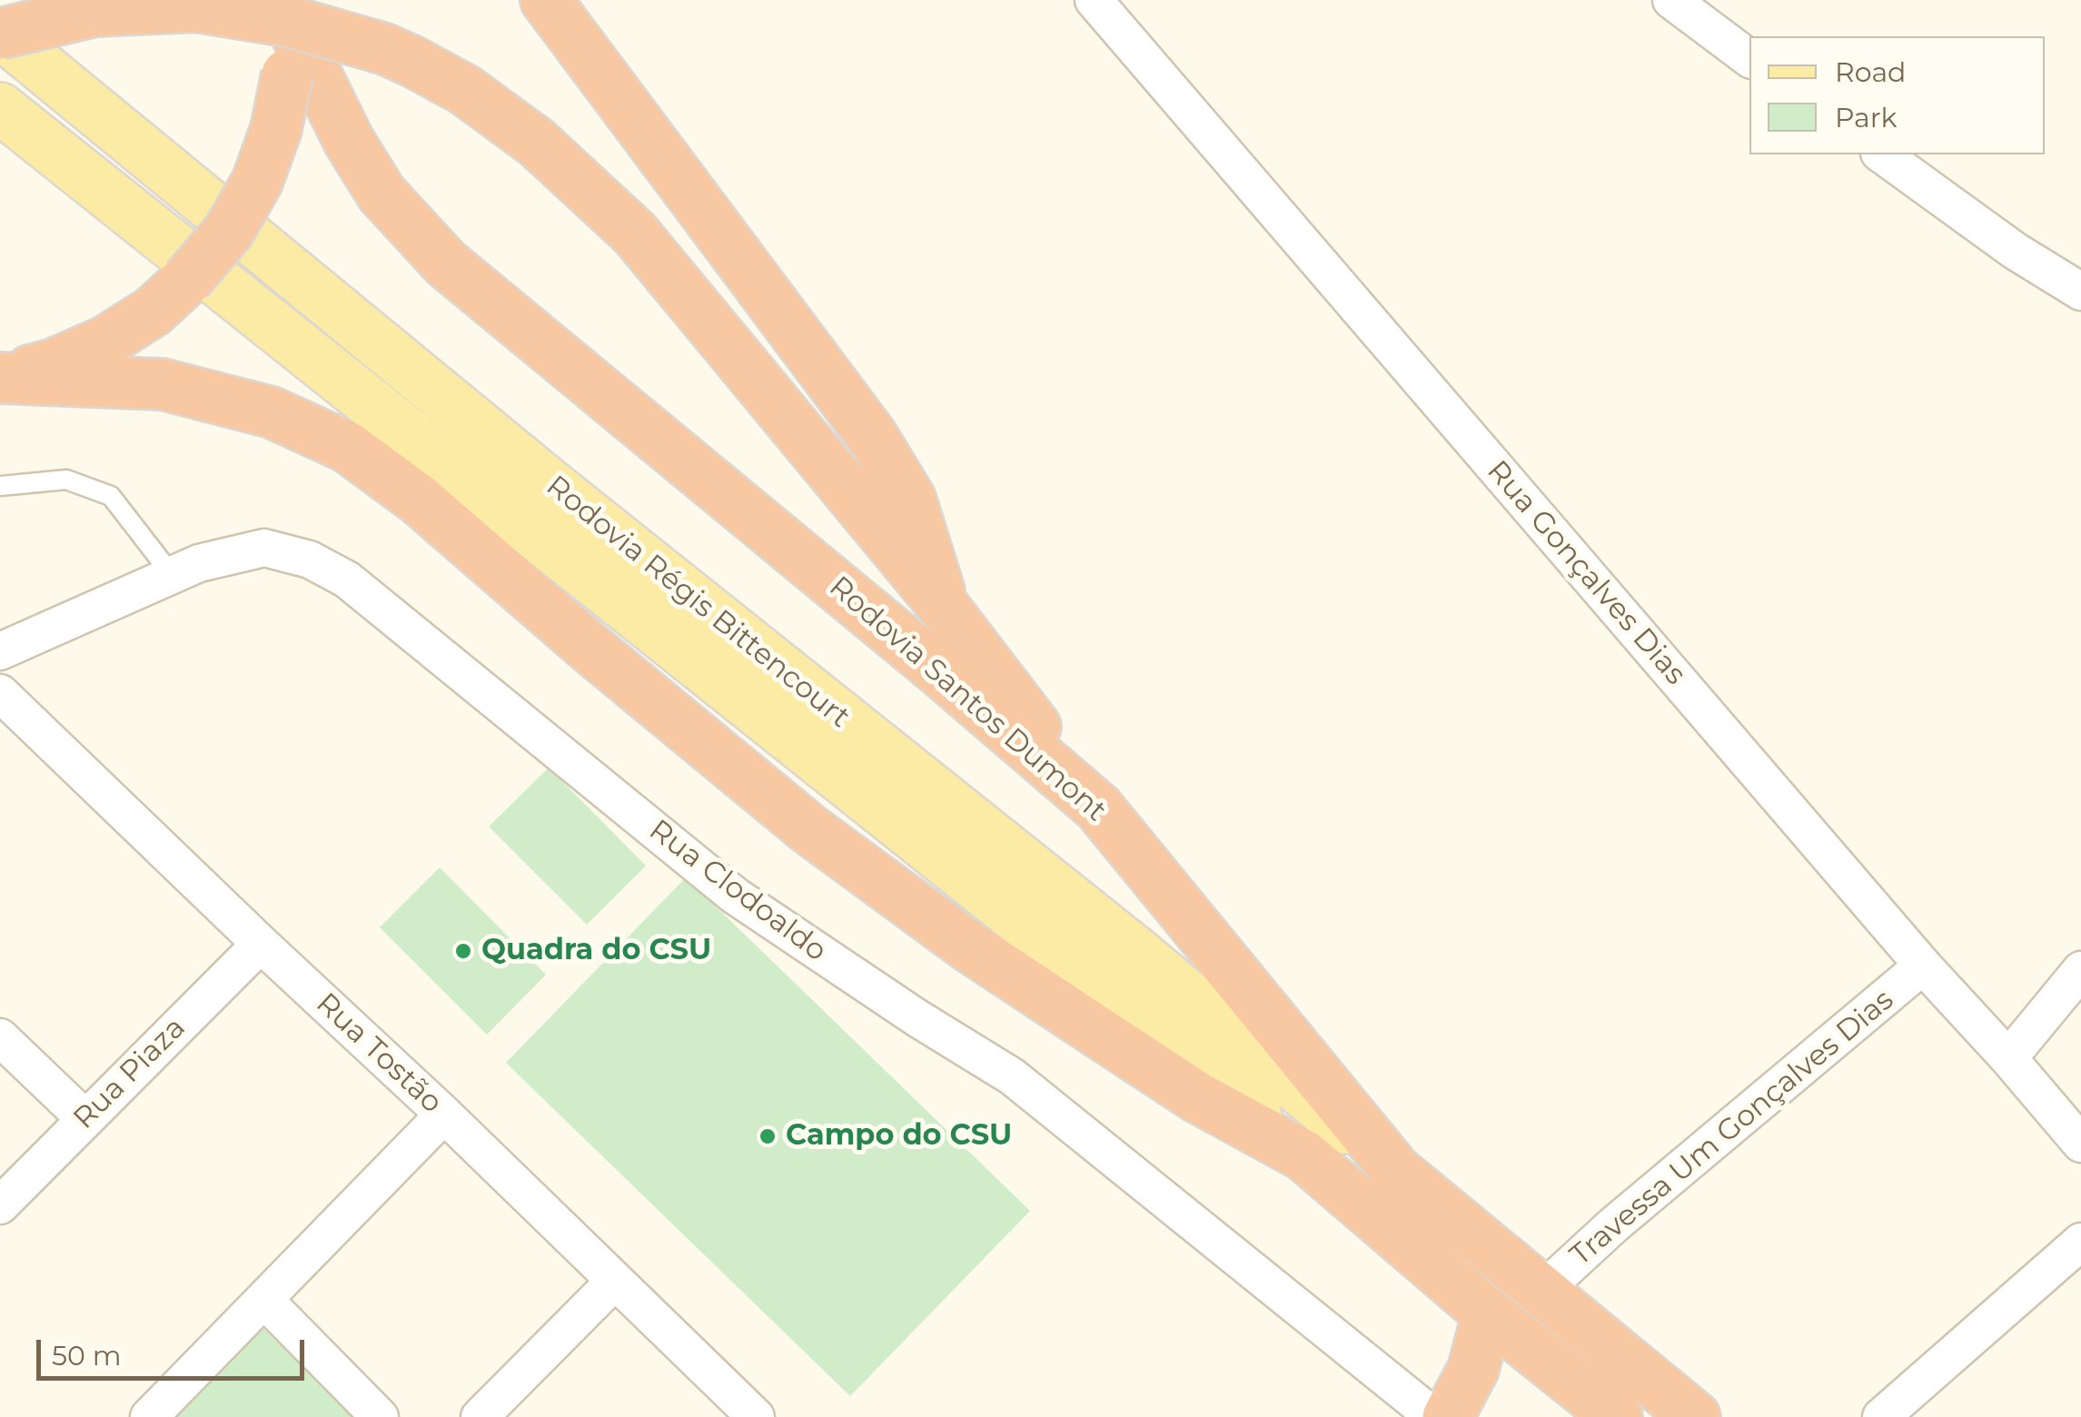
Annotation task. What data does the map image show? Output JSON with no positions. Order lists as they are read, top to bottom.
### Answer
{
  "streets": {
    "highway": ["Rodovia Santos Dumont"],
    "main road": ["Rodovia Régis Bittencourt"],
    "street": [
      "Rua Gonçalves Dias",
      "Rua Clodoaldo",
      "Rua Tostão",
      "Rua Piaza",
      "Travessa Um Gonçalves Dias"
    ]
  },
  "crossings": [
    ["Rua Gonçalves Dias", "Travessa Um Gonçalves Dias"],
    ["Rodovia Régis Bittencourt", "Rodovia Santos Dumont"],
    ["Rodovia Santos Dumont", "Travessa Um Gonçalves Dias"],
    ["Rua Tostão", "Rua Piaza"]
  ],
  "places": ["Quadra do CSU", "Campo do CSU"],
  "legend": ["Road", "Park"],
  "scale_bar": "50 m"
}
